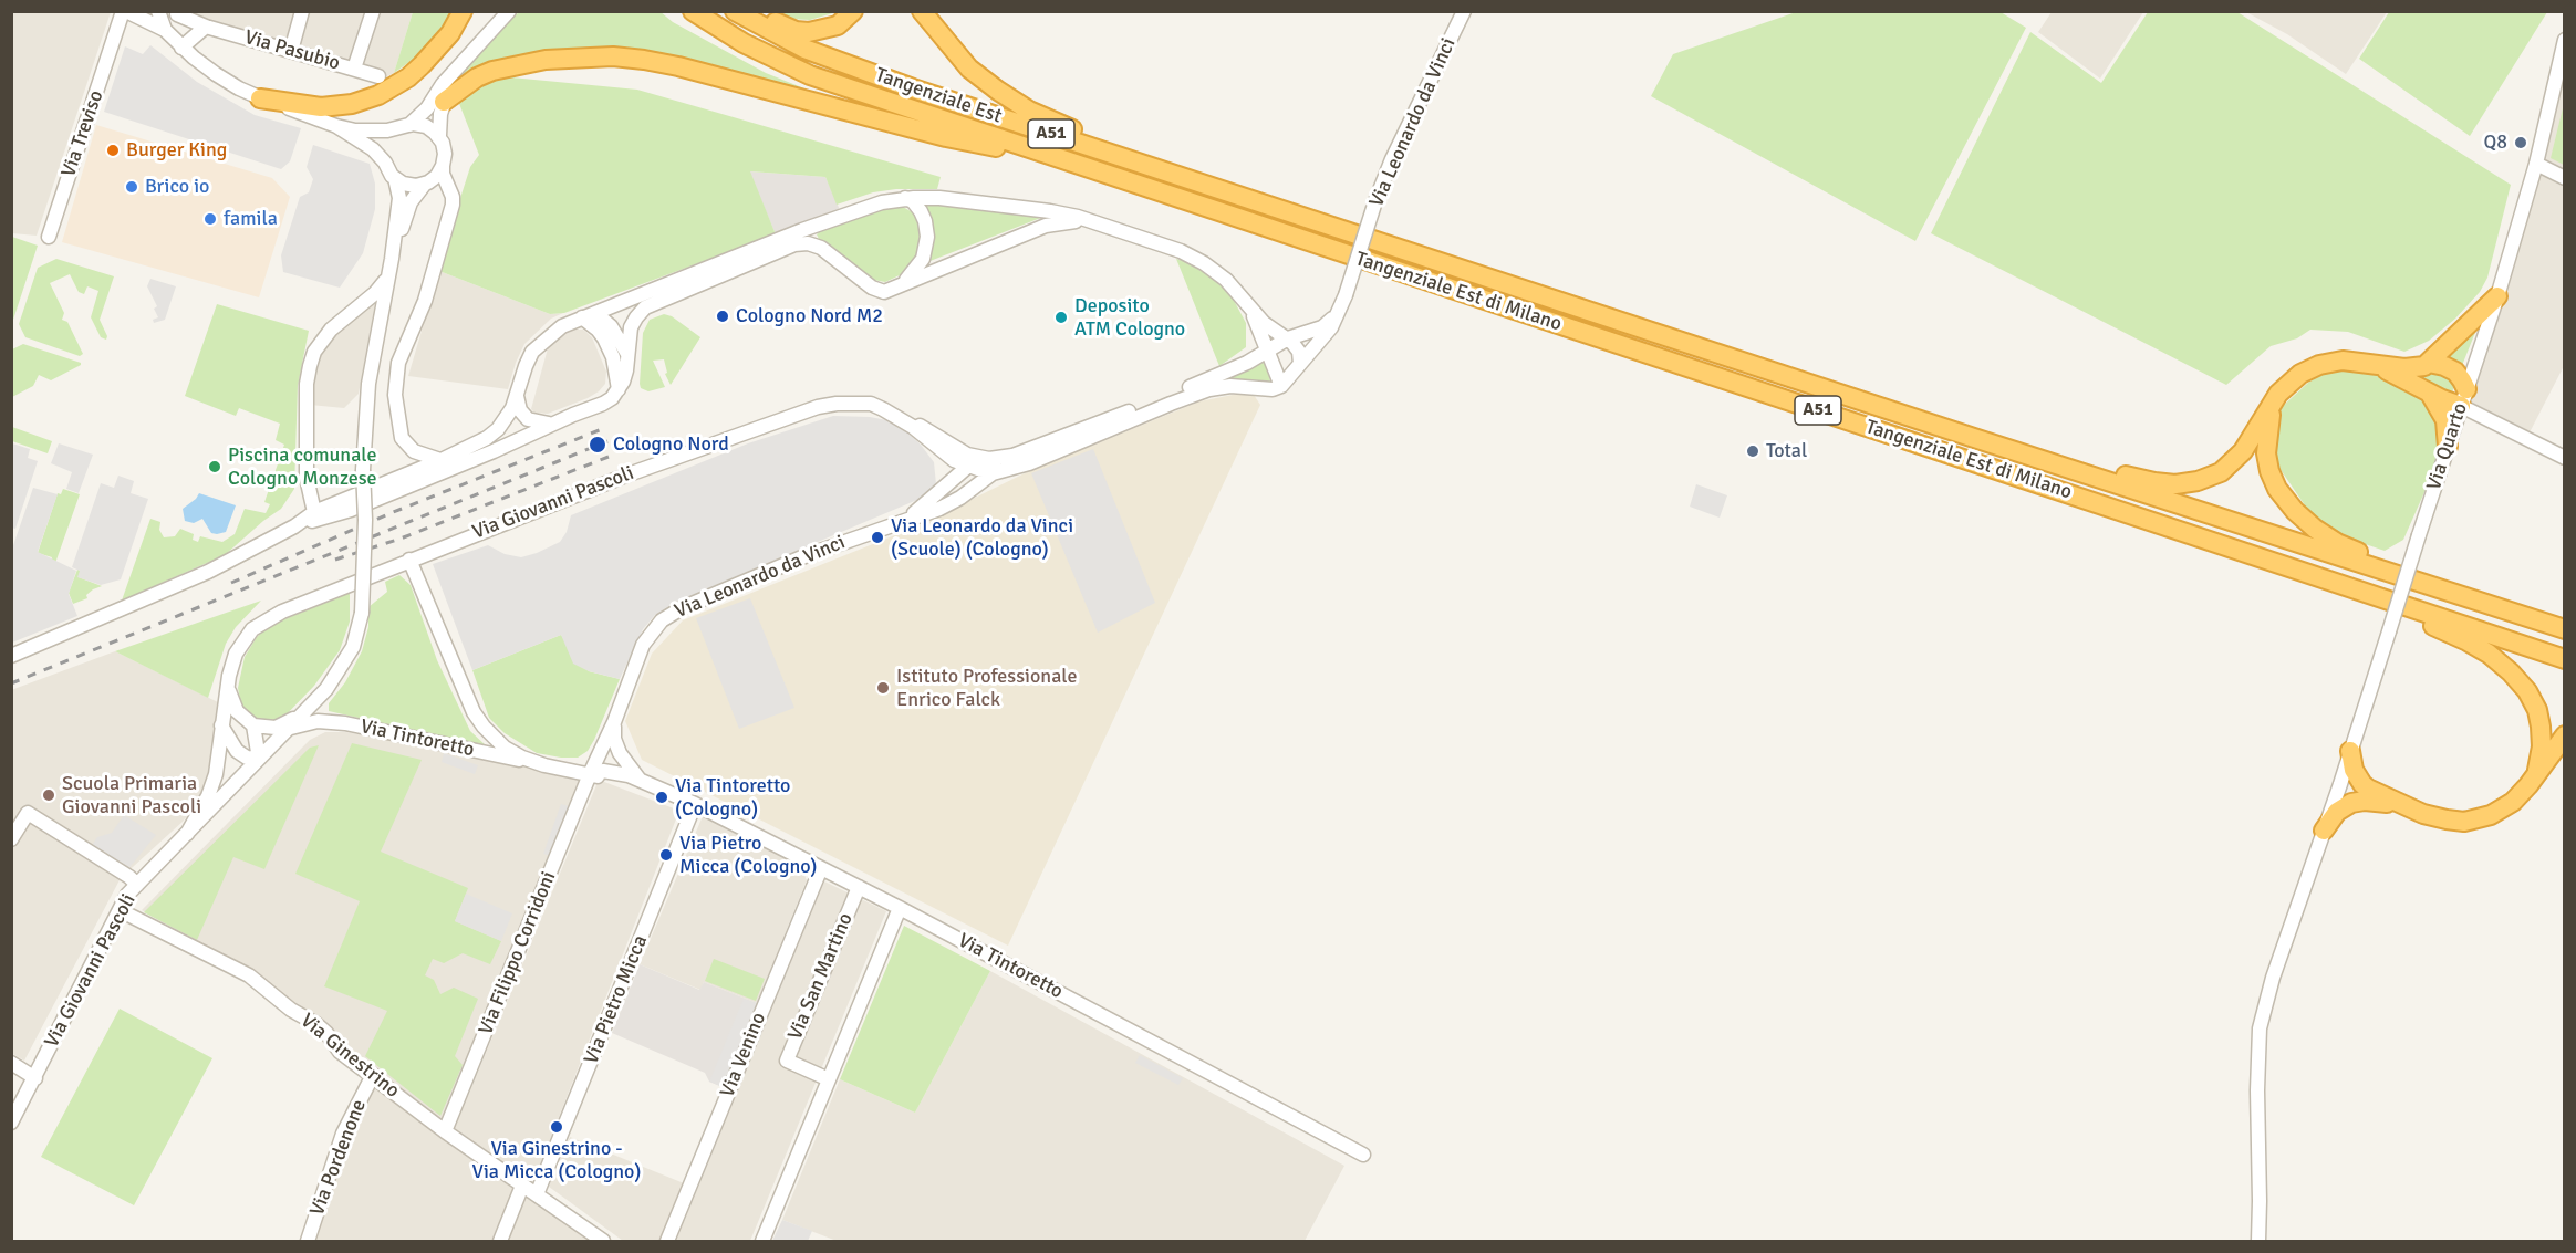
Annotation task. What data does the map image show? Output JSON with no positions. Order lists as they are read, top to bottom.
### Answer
{
  "streets": {
    "highway": ["Tangenziale Est", "A51", "Tangenziale Est di Milano"],
    "street": [
      "Via Pasubio",
      "Via Leonardo da Vinci",
      "Via Treviso",
      "Via Quarto",
      "Via Giovanni Pascoli",
      "Via Tintoretto",
      "Via Filippo Corridoni",
      "Via San Martino",
      "Via Pietro Micca",
      "Via Venino",
      "Via Ginestrino",
      "Via Pordenone"
    ]
  },
  "crossings": [
    ["Tangenziale Est", "Tangenziale Est di Milano"],
    ["Via Leonardo da Vinci", "Via Giovanni Pascoli"],
    ["Via Leonardo da Vinci", "Via Tintoretto"],
    ["Via Leonardo da Vinci", "Via Filippo Corridoni"],
    ["Via Giovanni Pascoli", "Via Tintoretto"],
    ["Via Giovanni Pascoli", "Via Ginestrino"],
    ["Via Tintoretto", "Via Filippo Corridoni"],
    ["Via Tintoretto", "Via San Martino"],
    ["Via Tintoretto", "Via Pietro Micca"],
    ["Via Tintoretto", "Via Venino"],
    ["Via Filippo Corridoni", "Via Ginestrino"],
    ["Via Pietro Micca", "Via Ginestrino"],
    ["Via Ginestrino", "Via Pordenone"]
  ],
  "places": [
    "Q8",
    "Burger King",
    "Brico io",
    "famila",
    "Cologno Nord M2",
    "Deposito ATM Cologno",
    "Cologno Nord",
    "Total",
    "Piscina comunale Cologno Monzese",
    "Via Leonardo da Vinci (Scuole) (Cologno)",
    "Istituto Professionale Enrico Falck",
    "Scuola Primaria Giovanni Pascoli",
    "Via Tintoretto (Cologno)",
    "Via Pietro Micca (Cologno)",
    "Via Ginestrino - Via Micca (Cologno)"
  ]
}
